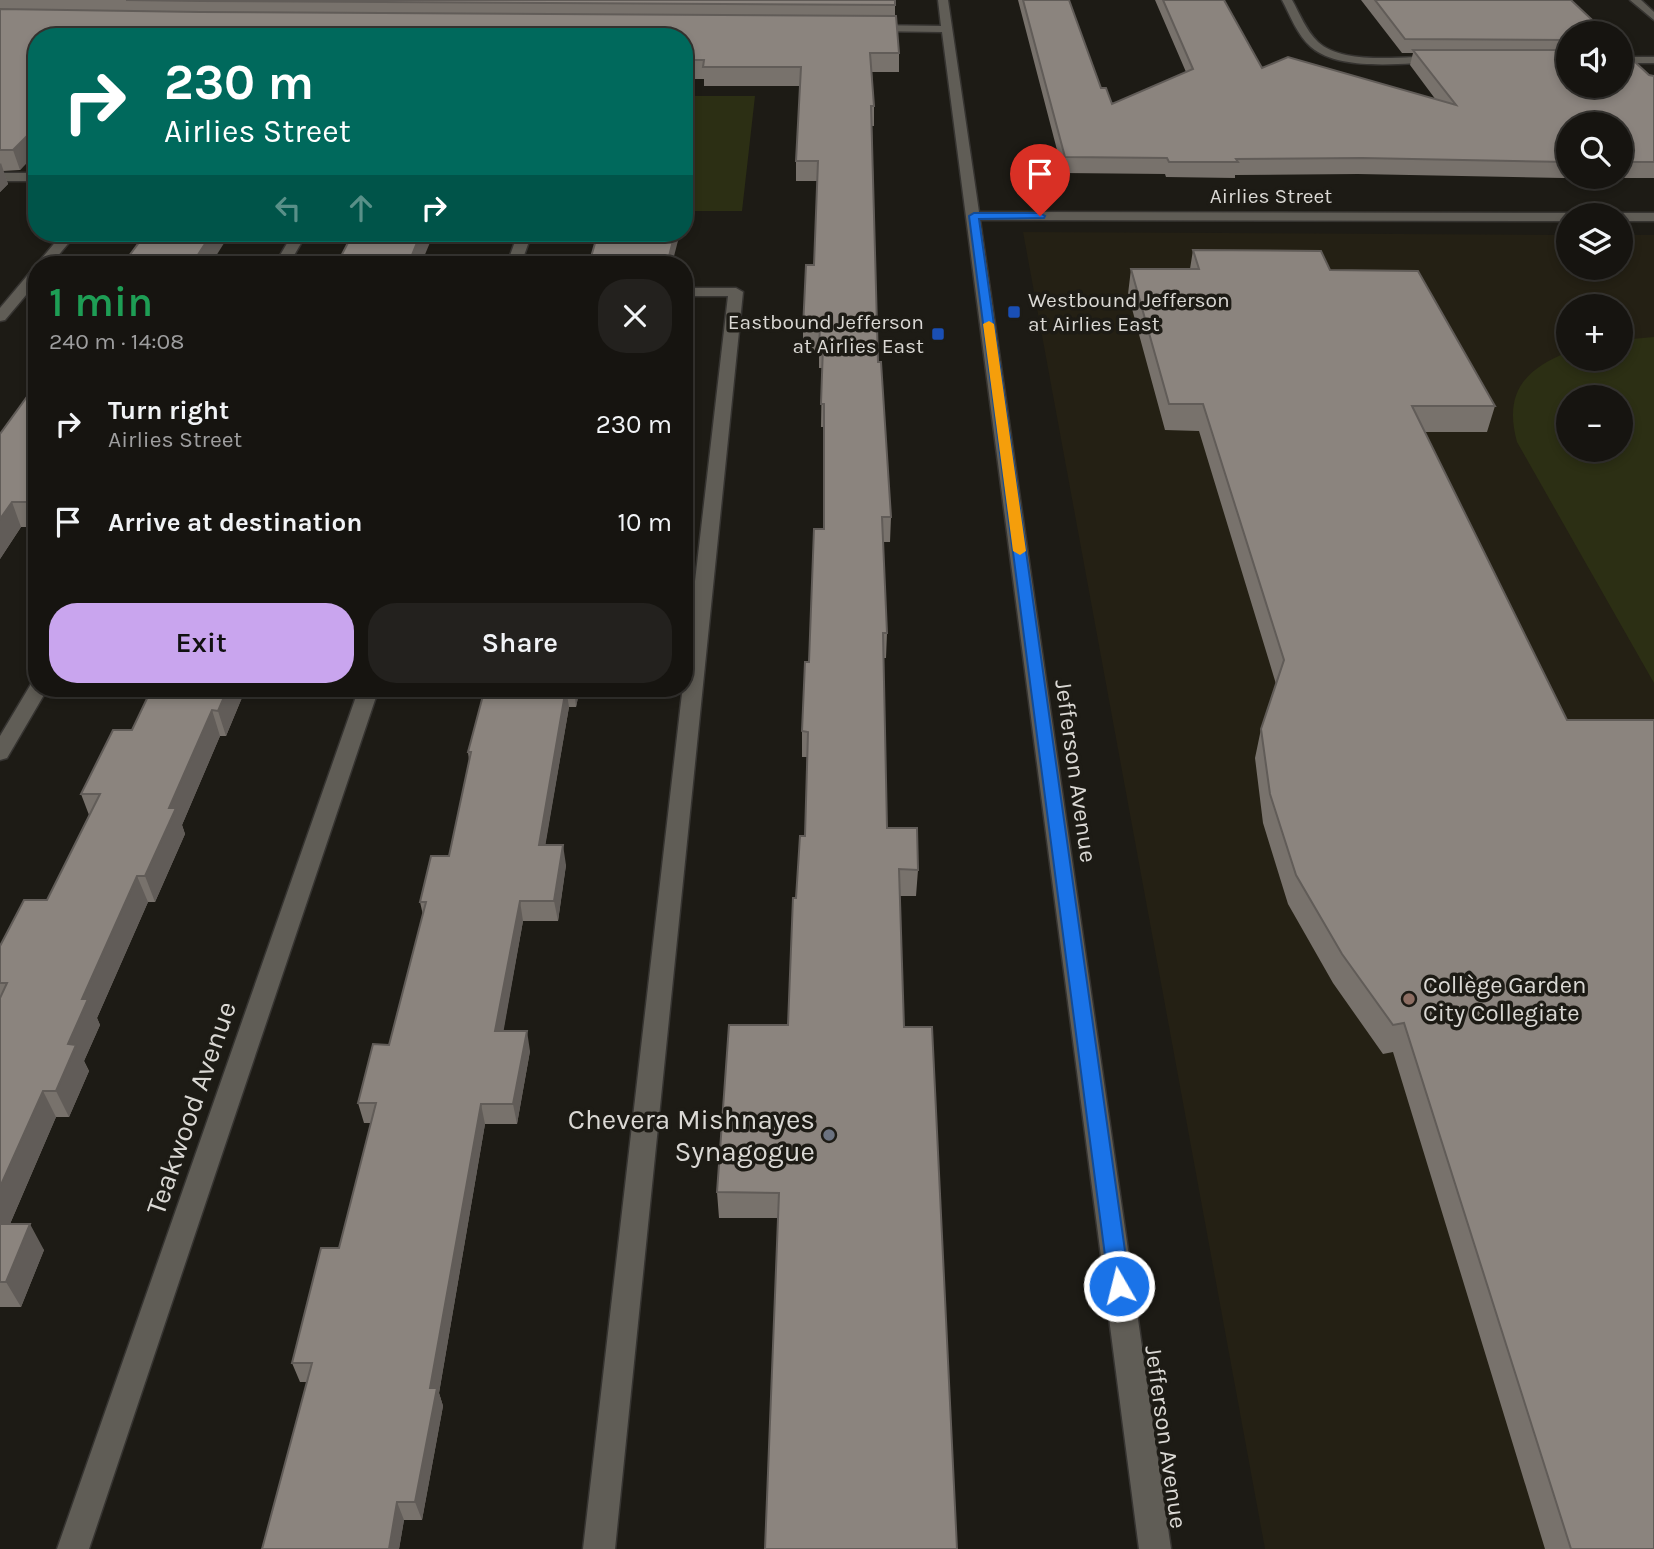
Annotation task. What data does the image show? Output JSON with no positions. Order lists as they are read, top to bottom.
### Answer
{
  "streets": {
    "street": ["Airlies Street", "Jefferson Avenue", "Teakwood Avenue"]
  },
  "crossings": [
    ["Airlies Street", "Jefferson Avenue"]
  ],
  "places": {
    "transit": ["Westbound Jefferson at Airlies East", "Eastbound Jefferson at Airlies East"],
    "other": ["Collège Garden City Collegiate", "Chevera Mishnayes Synagogue"]
  },
  "page": {
    "map_buttons": ["+", "−"],
    "turn": ["230 m", "Airlies Street"],
    "heading": ["1 min", "240 m · 14:08"],
    "list": [
      {
        "name": "Turn right",
        "note": "Airlies Street",
        "value": "230 m"
      },
      {
        "name": "Arrive at destination",
        "value": "10 m"
      }
    ],
    "buttons": ["Exit", "Share"]
  }
}
